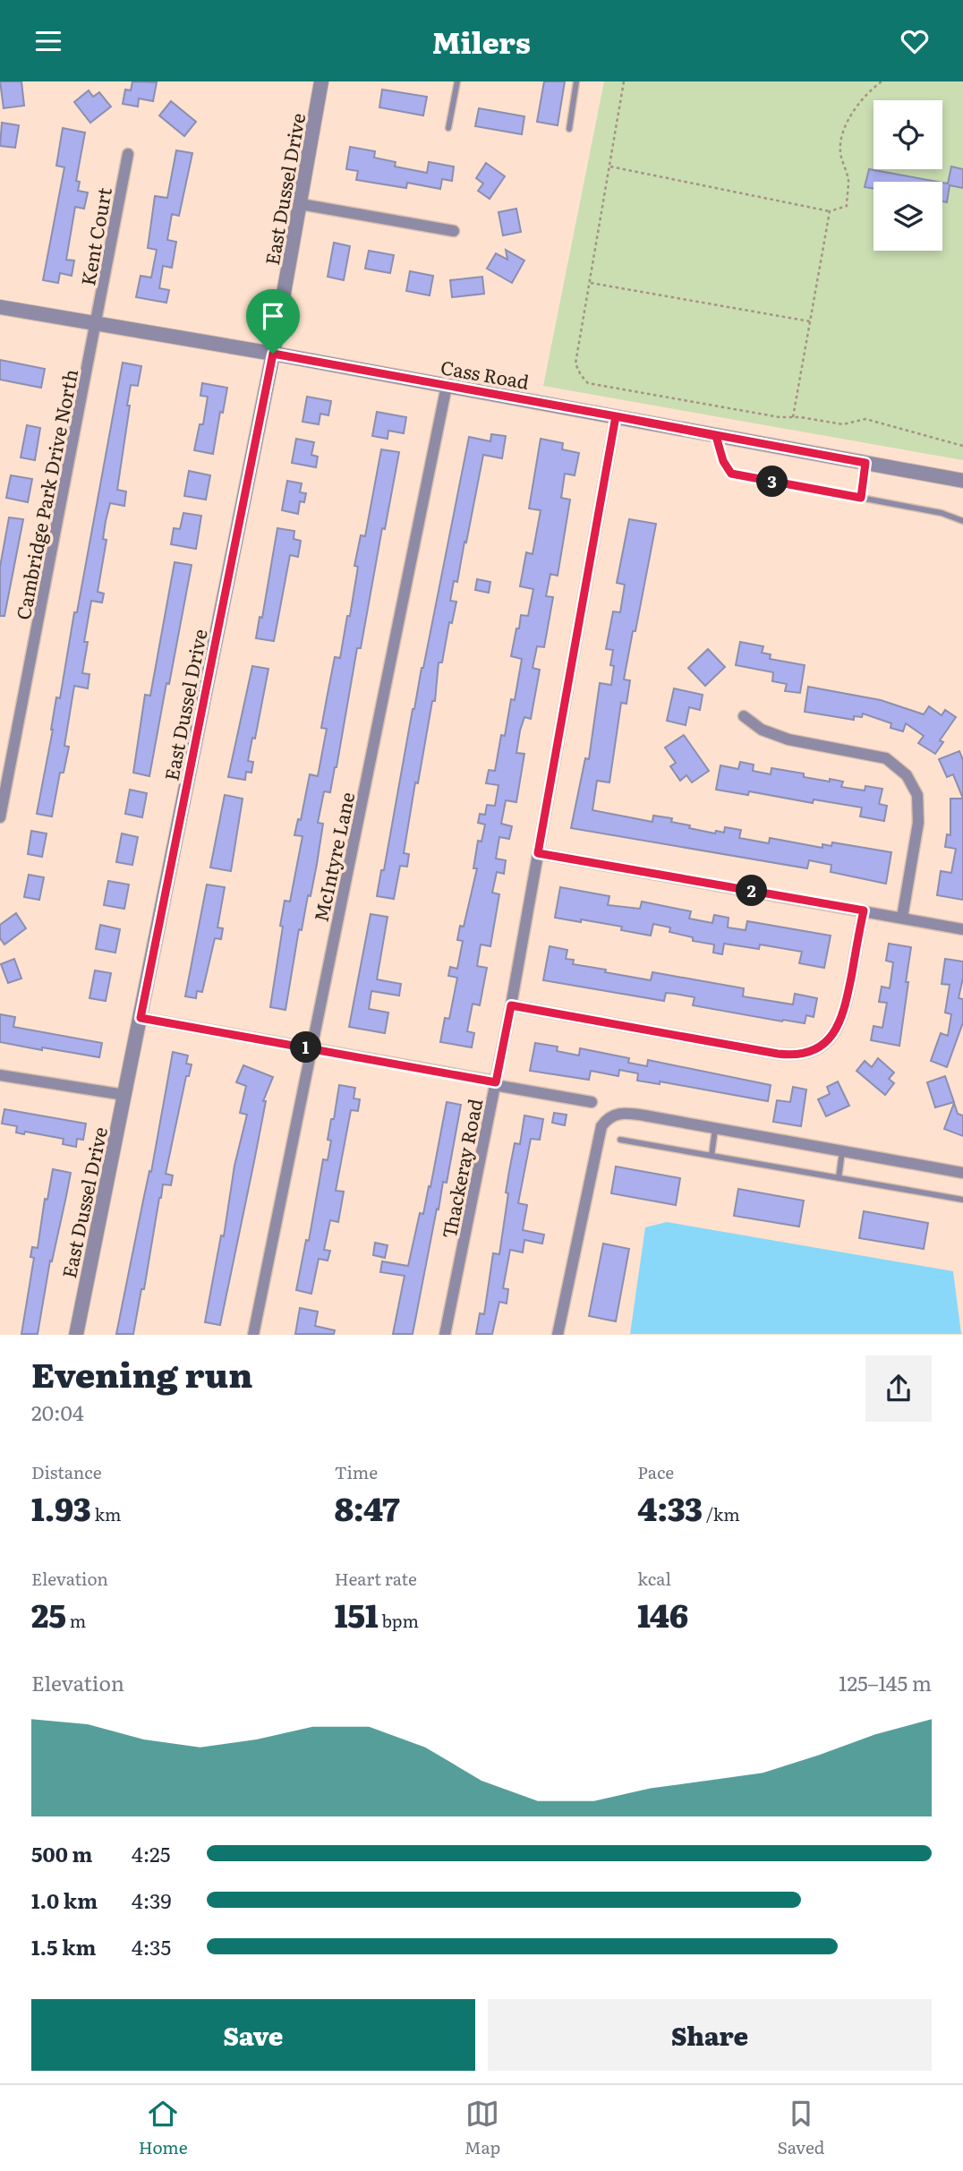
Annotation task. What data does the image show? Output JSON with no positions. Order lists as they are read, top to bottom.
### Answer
{
  "streets": {
    "street": [
      "East Dussel Drive",
      "Kent Court",
      "Cass Road",
      "Cambridge Park Drive North",
      "McIntyre Lane",
      "Thackeray Road"
    ]
  },
  "crossings": [
    ["East Dussel Drive", "Cass Road"],
    ["Kent Court", "Cass Road"],
    ["Kent Court", "Cambridge Park Drive North"],
    ["Cass Road", "Cambridge Park Drive North"],
    ["Cass Road", "McIntyre Lane"],
    ["Cass Road", "Thackeray Road"]
  ],
  "page": {
    "header": "Milers",
    "pins": ["3", "2", "1"],
    "heading": ["Evening run", "20:04"],
    "stats": [
      ["Distance", "1.93 km"],
      ["Time", "8:47"],
      ["Pace", "4:33 /km"],
      ["Elevation", "25 m"],
      ["Heart rate", "151 bpm"],
      ["kcal", "146"]
    ],
    "chart": ["Elevation", "125–145 m"],
    "list": [
      {
        "name": "500 m",
        "note": "4:25"
      },
      {
        "name": "1.0 km",
        "note": "4:39"
      },
      {
        "name": "1.5 km",
        "note": "4:35"
      }
    ],
    "buttons": ["Save", "Share"],
    "tabs": ["Home", "Map", "Saved"]
  }
}
